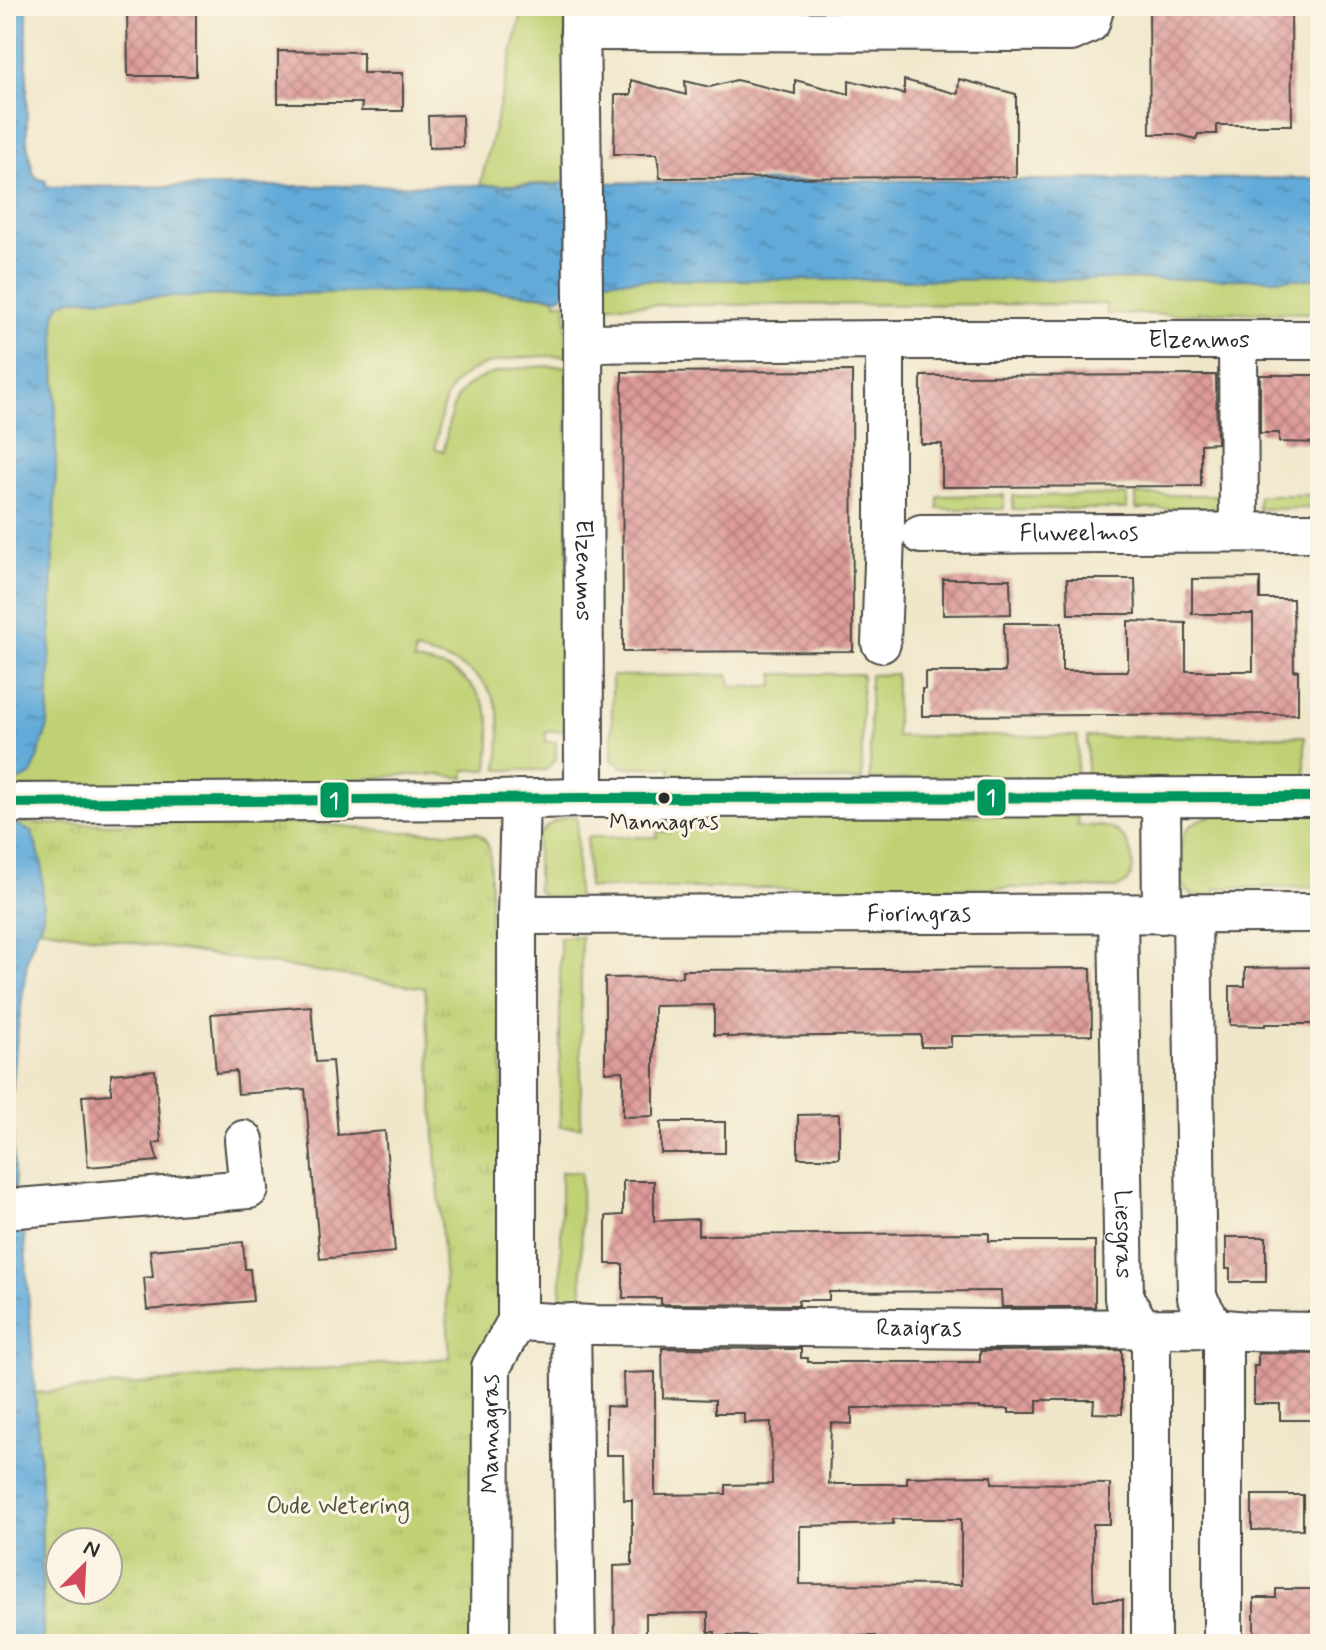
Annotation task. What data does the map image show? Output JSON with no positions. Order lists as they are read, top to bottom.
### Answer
{
  "streets": {
    "street": [
      "Elzenmos",
      "Fluweelmos",
      "Fioringras",
      "Liesgras",
      "Raaigras",
      "Mannagras"
    ]
  },
  "crossings": [
    ["Fioringras", "Liesgras"],
    ["Fioringras", "Mannagras"],
    ["Liesgras", "Raaigras"],
    ["Raaigras", "Mannagras"]
  ],
  "parks": ["Oude Wetering"],
  "places": ["Mannagras"],
  "lines": ["transit line 1"],
  "north": "top right"
}
